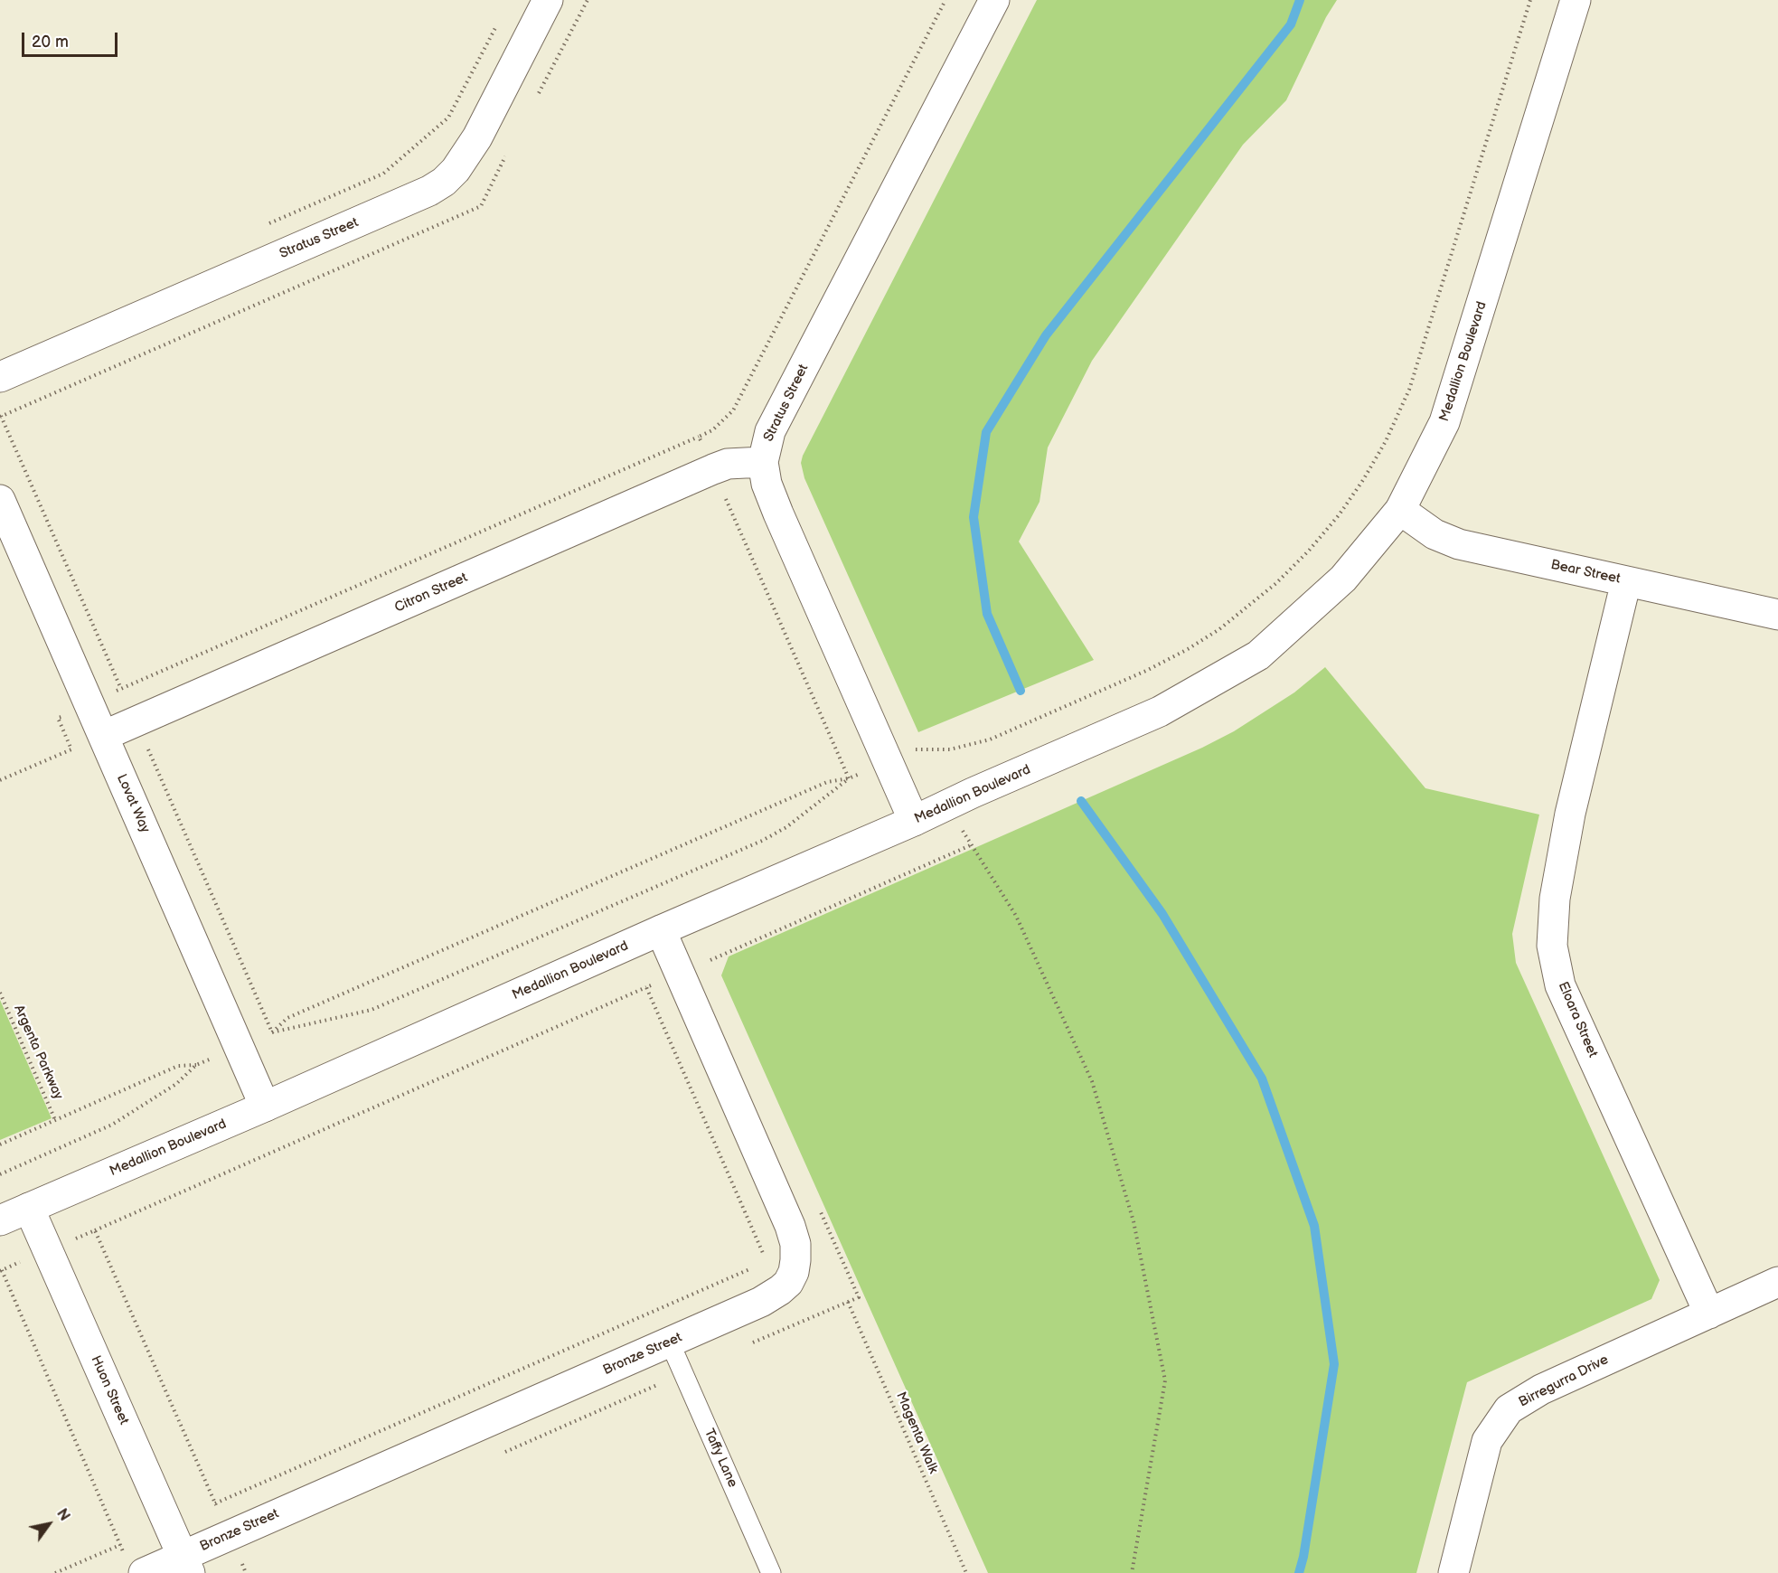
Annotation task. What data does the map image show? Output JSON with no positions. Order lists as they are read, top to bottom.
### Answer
{
  "streets": {
    "street": [
      "Stratus Street",
      "Medallion Boulevard",
      "Bear Street",
      "Citron Street",
      "Lovat Way",
      "Eloara Street",
      "Bronze Street",
      "Birregurra Drive",
      "Huon Street"
    ],
    "lane": ["Taffy Lane"],
    "path": ["Argenta Parkway", "Magenta Walk"]
  },
  "crossings": [
    ["Stratus Street", "Medallion Boulevard"],
    ["Stratus Street", "Citron Street"],
    ["Medallion Boulevard", "Bear Street"],
    ["Medallion Boulevard", "Lovat Way"],
    ["Medallion Boulevard", "Bronze Street"],
    ["Medallion Boulevard", "Huon Street"],
    ["Bear Street", "Eloara Street"],
    ["Citron Street", "Lovat Way"],
    ["Eloara Street", "Birregurra Drive"],
    ["Bronze Street", "Huon Street"],
    ["Bronze Street", "Taffy Lane"]
  ],
  "scale_bar": "20 m",
  "north": "top right"
}
